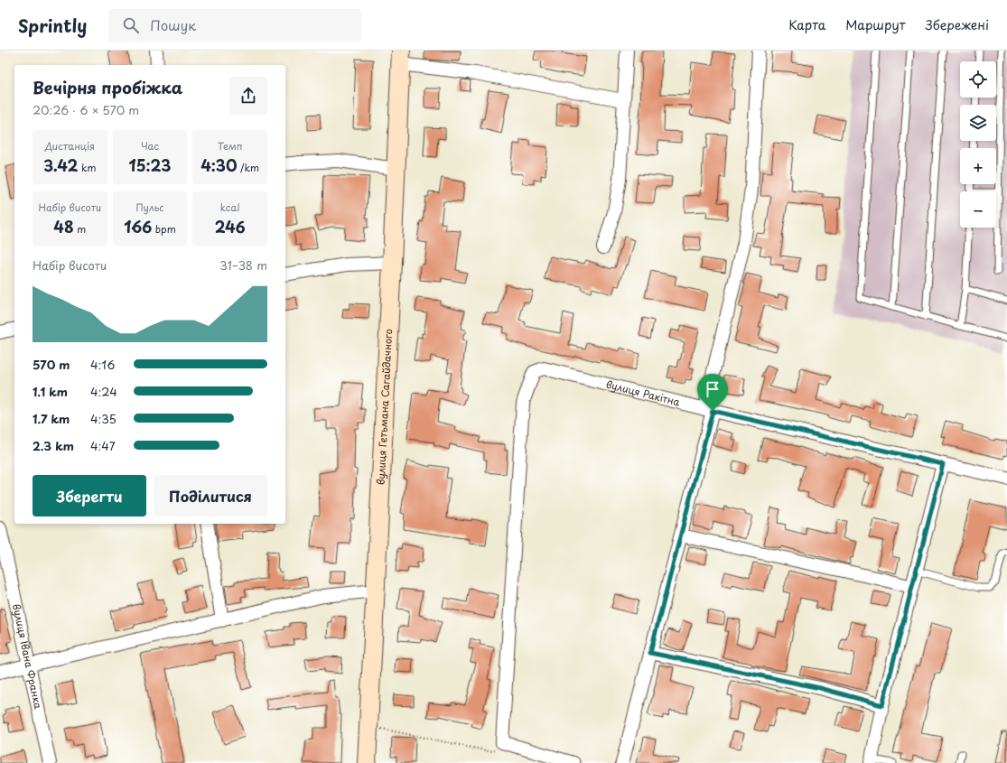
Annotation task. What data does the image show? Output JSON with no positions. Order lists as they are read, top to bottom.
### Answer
{
  "streets": {
    "main road": ["вулиця Гетьмана Сагайдачного"],
    "street": ["вулиця Ракітна", "вулиця Івана Франка"]
  },
  "page": {
    "header": "Sprintly",
    "search": "Пошук",
    "nav": ["Карта", "Маршрут", "Збережені"],
    "map_buttons": ["+", "−"],
    "heading": ["Вечірня пробіжка", "20:26 · 6 × 570 m"],
    "stats": [
      ["Дистанція", "3.42 km"],
      ["Час", "15:23"],
      ["Темп", "4:30 /km"],
      ["Набір висоти", "48 m"],
      ["Пульс", "166 bpm"],
      ["kcal", "246"]
    ],
    "chart": ["Набір висоти", "31–38 m"],
    "list": [
      {
        "name": "570 m",
        "note": "4:16"
      },
      {
        "name": "1.1 km",
        "note": "4:24"
      },
      {
        "name": "1.7 km",
        "note": "4:35"
      },
      {
        "name": "2.3 km",
        "note": "4:47"
      }
    ],
    "buttons": ["Зберегти", "Поділитися"]
  }
}
